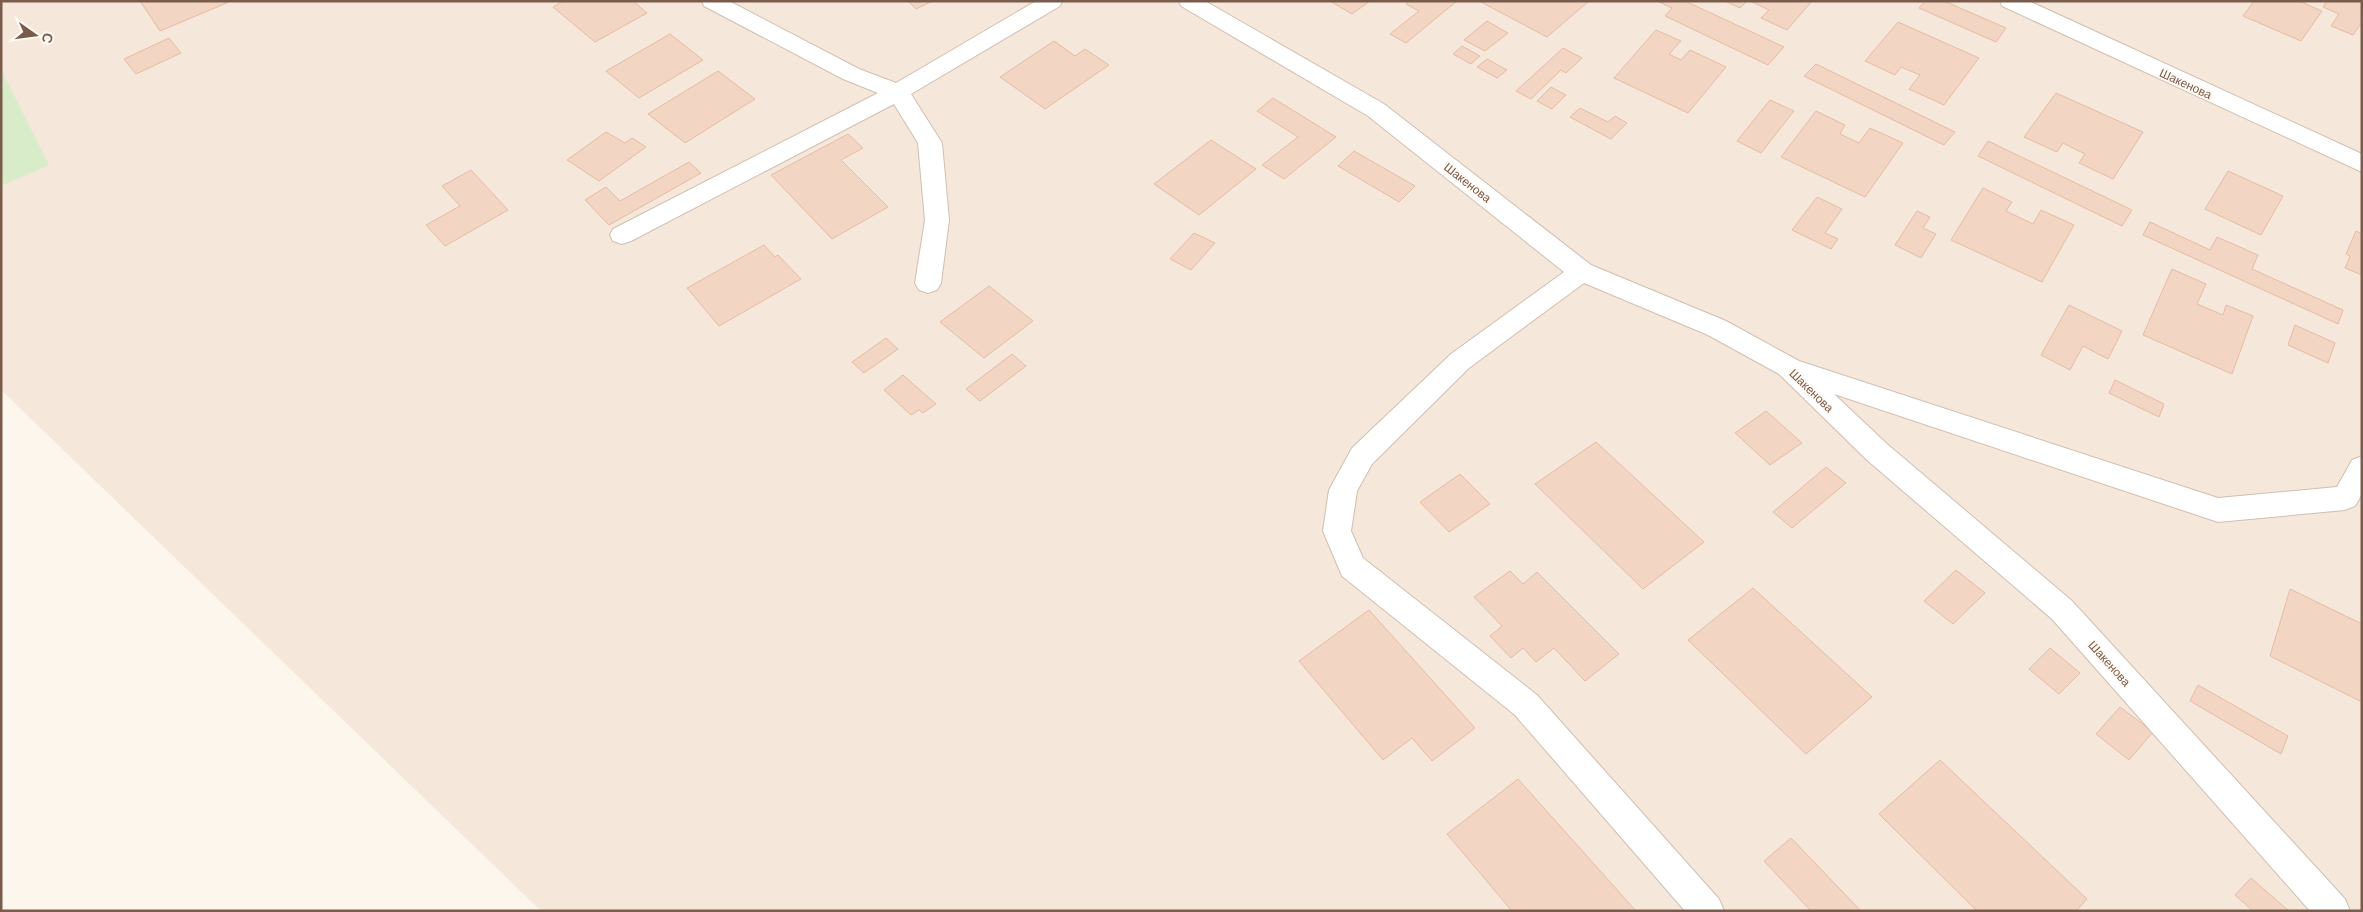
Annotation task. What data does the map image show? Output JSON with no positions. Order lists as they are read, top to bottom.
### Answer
{
  "streets": {
    "street": ["Шакенова"]
  },
  "north": "right"
}
